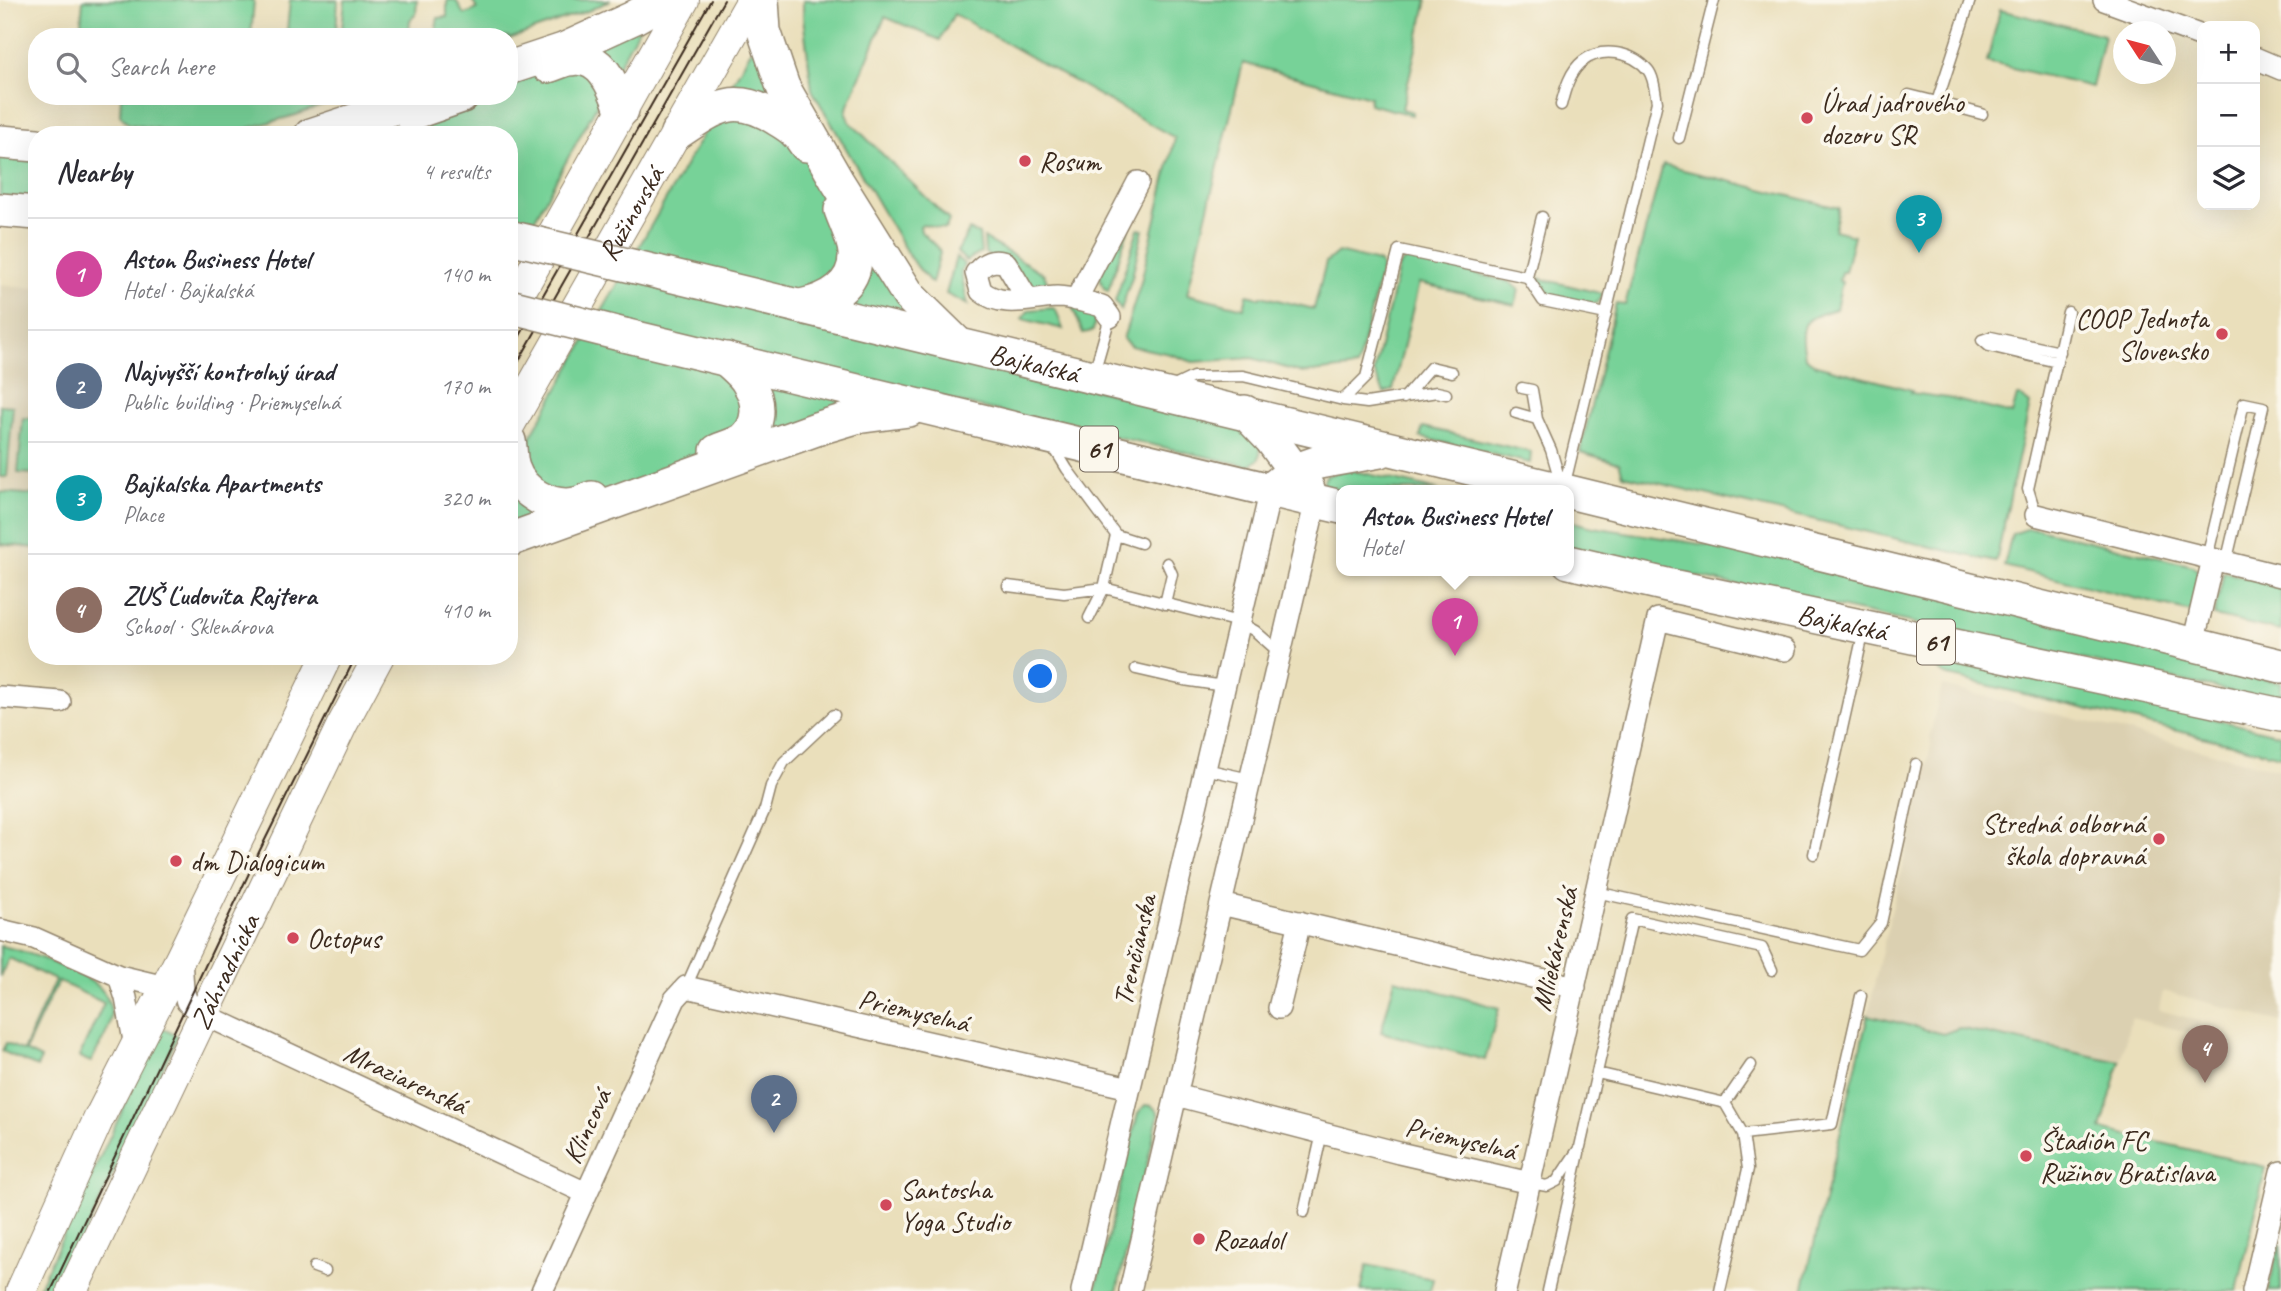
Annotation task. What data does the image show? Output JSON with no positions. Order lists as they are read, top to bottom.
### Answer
{
  "streets": {
    "main road": ["Bajkalská", "61"],
    "street": [
      "Ružinovská",
      "Mliekárenská",
      "Trenčianska",
      "Záhradnícka",
      "Priemyselná",
      "Mraziarenská",
      "Klincová"
    ]
  },
  "crossings": [
    ["61", "Trenčianska"],
    ["Mliekárenská", "Priemyselná"],
    ["Trenčianska", "Priemyselná"],
    ["Záhradnícka", "Mraziarenská"],
    ["Priemyselná", "Klincová"],
    ["Mraziarenská", "Klincová"]
  ],
  "places": [
    "Úrad jadrového dozoru SR",
    "Rosum",
    "COOP Jednota Slovensko",
    "Stredná odborná škola dopravná",
    "dm Dialogicum",
    "Octopus",
    "Štadión FC Ružinov Bratislava",
    "Santosha Yoga Studio",
    "Rozadol"
  ],
  "north": "top left",
  "page": {
    "map_buttons": ["+", "−"],
    "search": "Search here",
    "heading": ["Nearby", "4 results"],
    "pins": [
      "3",
      "1",
      "4",
      "2"
    ],
    "list": [
      {
        "mark": "1",
        "name": "Aston Business Hotel",
        "note": "Hotel · Bajkalská",
        "value": "140 m"
      },
      {
        "mark": "2",
        "name": "Najvyšší kontrolný úrad",
        "note": "Public building · Priemyselná",
        "value": "170 m"
      },
      {
        "mark": "3",
        "name": "Bajkalska Apartments",
        "note": "Place",
        "value": "320 m"
      },
      {
        "mark": "4",
        "name": "ZUŠ Ľudovíta Rajtera",
        "note": "School · Sklenárova",
        "value": "410 m"
      }
    ],
    "popup": ["Aston Business Hotel", "Hotel"]
  }
}
